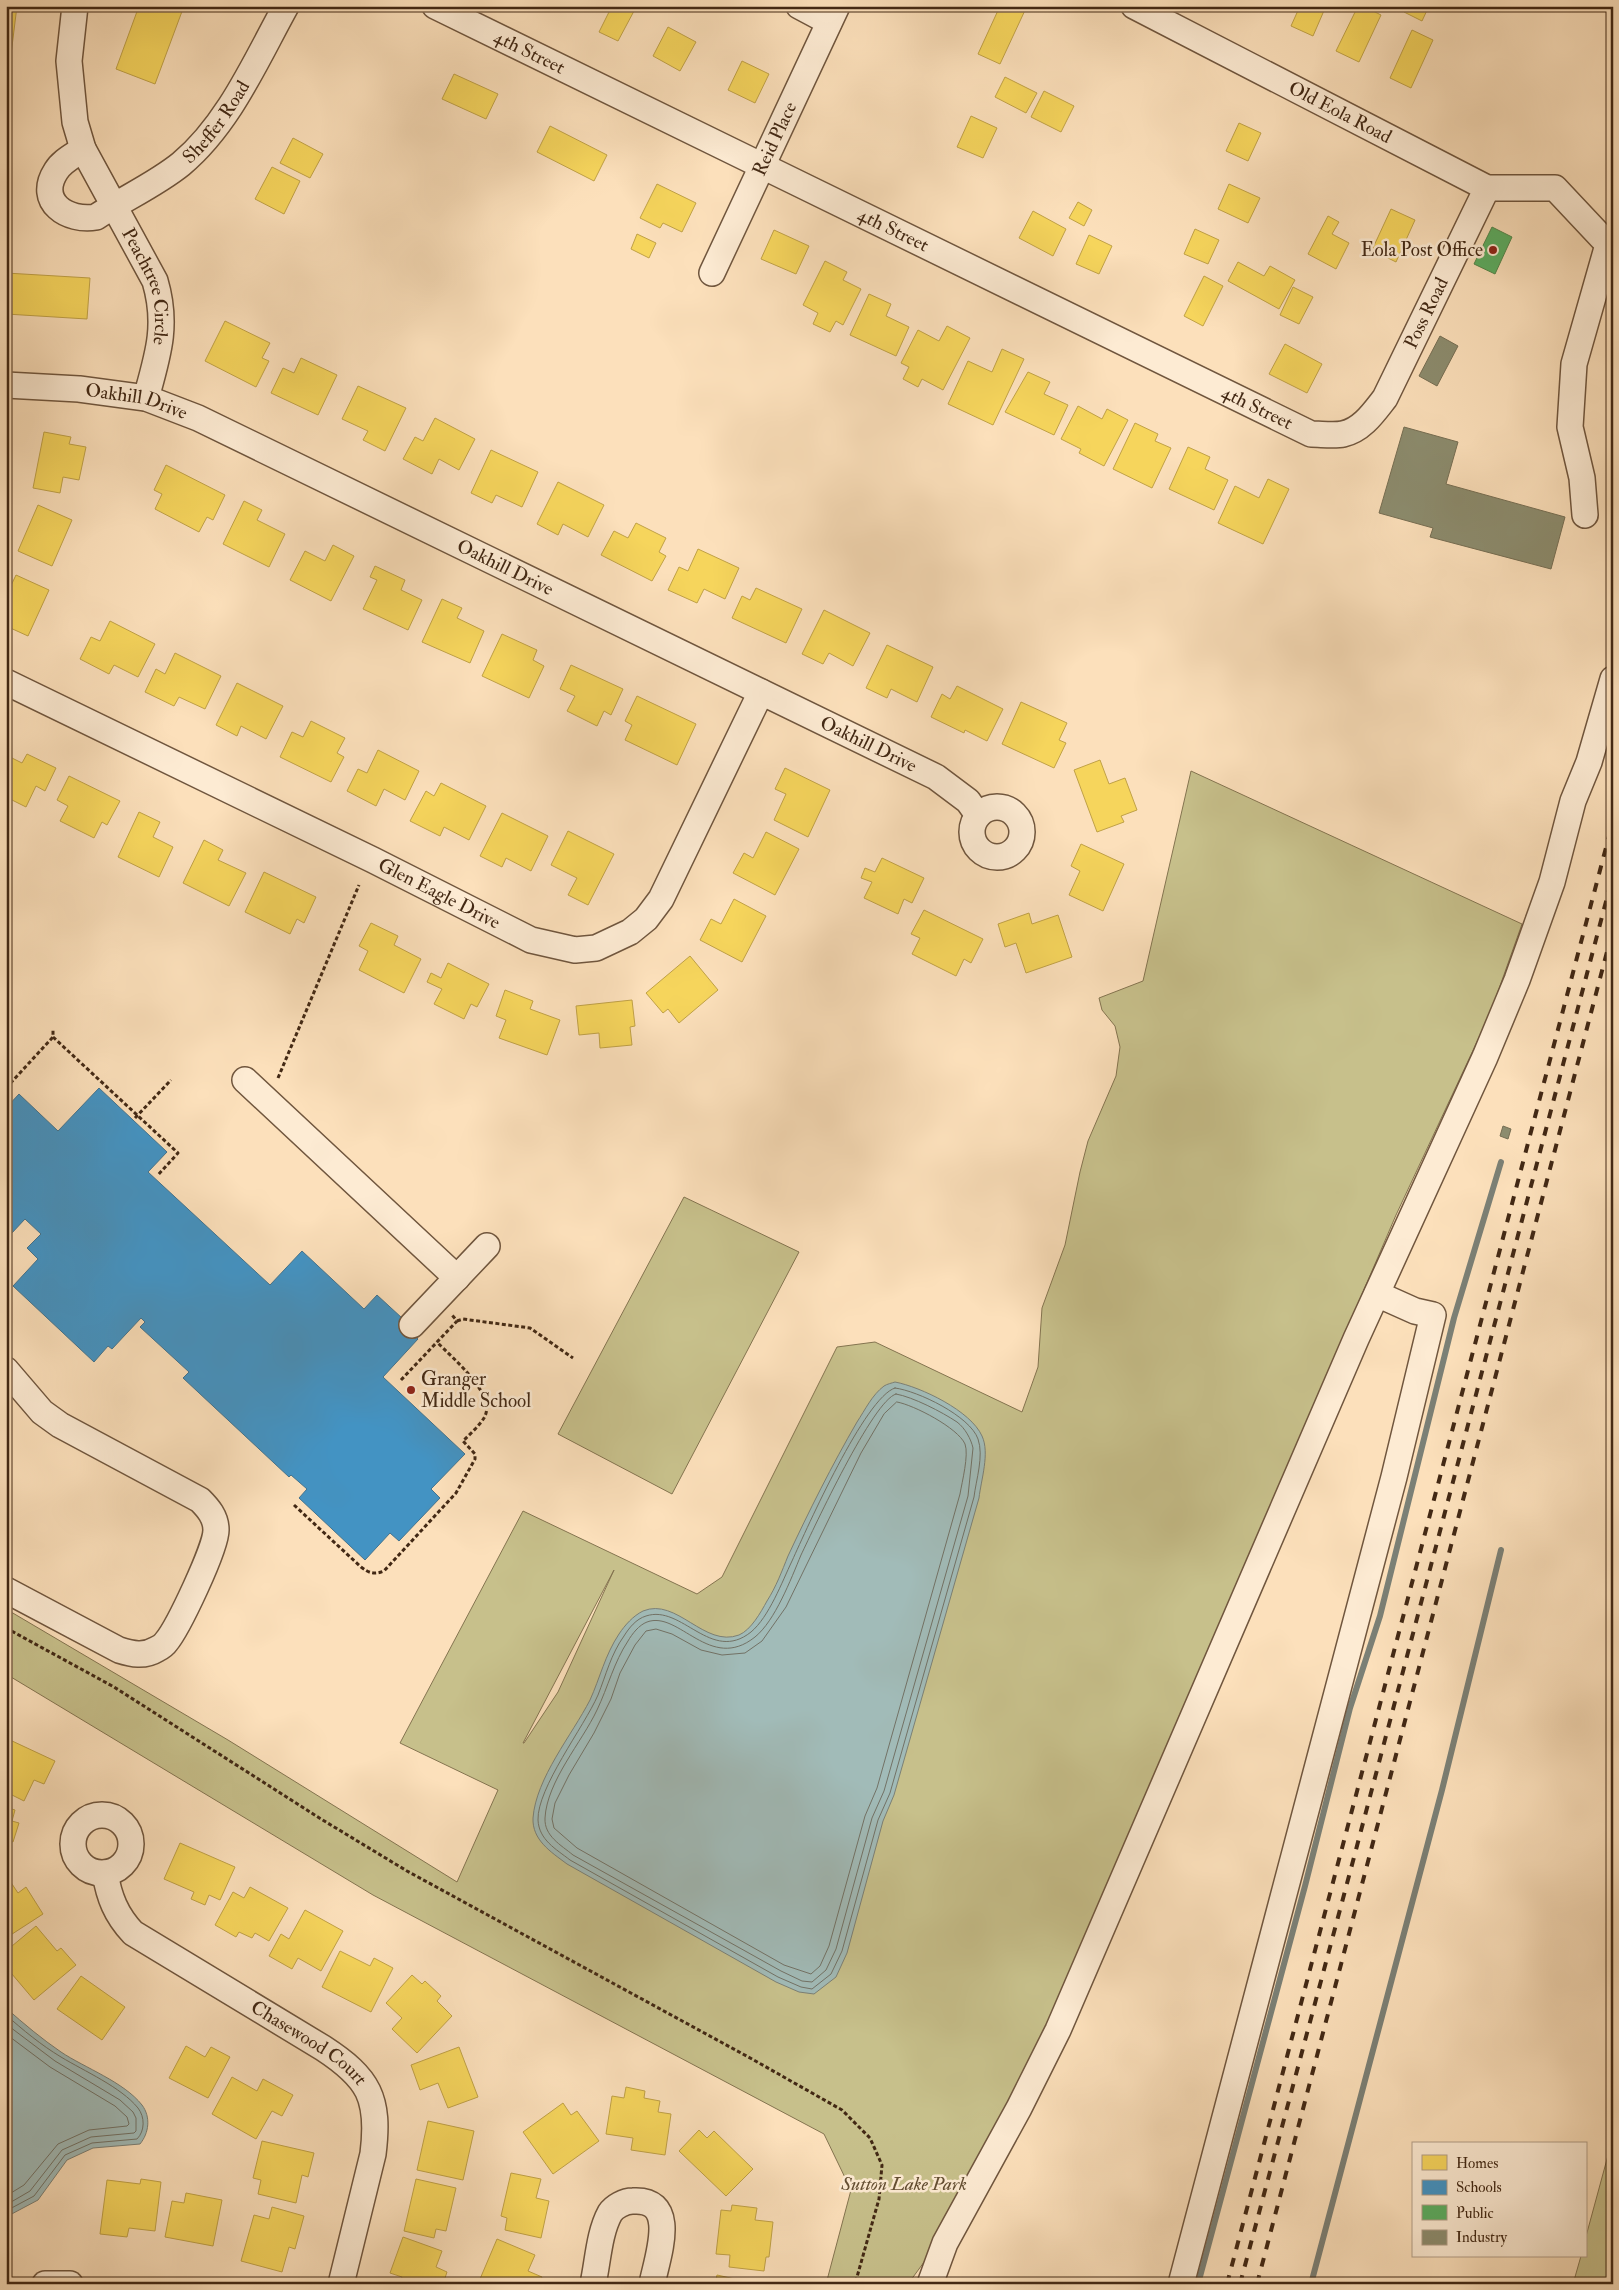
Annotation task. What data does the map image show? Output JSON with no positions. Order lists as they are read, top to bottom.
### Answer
{
  "streets": {
    "street": [
      "4th Street",
      "Old Eola Road",
      "Sheffer Road",
      "Reid Place",
      "Peachtree Circle",
      "Poss Road",
      "Oakhill Drive",
      "Glen Eagle Drive",
      "Chasewood Court"
    ]
  },
  "crossings": [
    ["4th Street", "Reid Place"],
    ["4th Street", "Poss Road"],
    ["Old Eola Road", "Poss Road"],
    ["Sheffer Road", "Peachtree Circle"],
    ["Peachtree Circle", "Oakhill Drive"],
    ["Oakhill Drive", "Glen Eagle Drive"]
  ],
  "parks": ["Sutton Lake Park"],
  "places": ["Eola Post Office", "Granger Middle School"],
  "legend": [
    "Homes",
    "Schools",
    "Public",
    "Industry"
  ]
}
